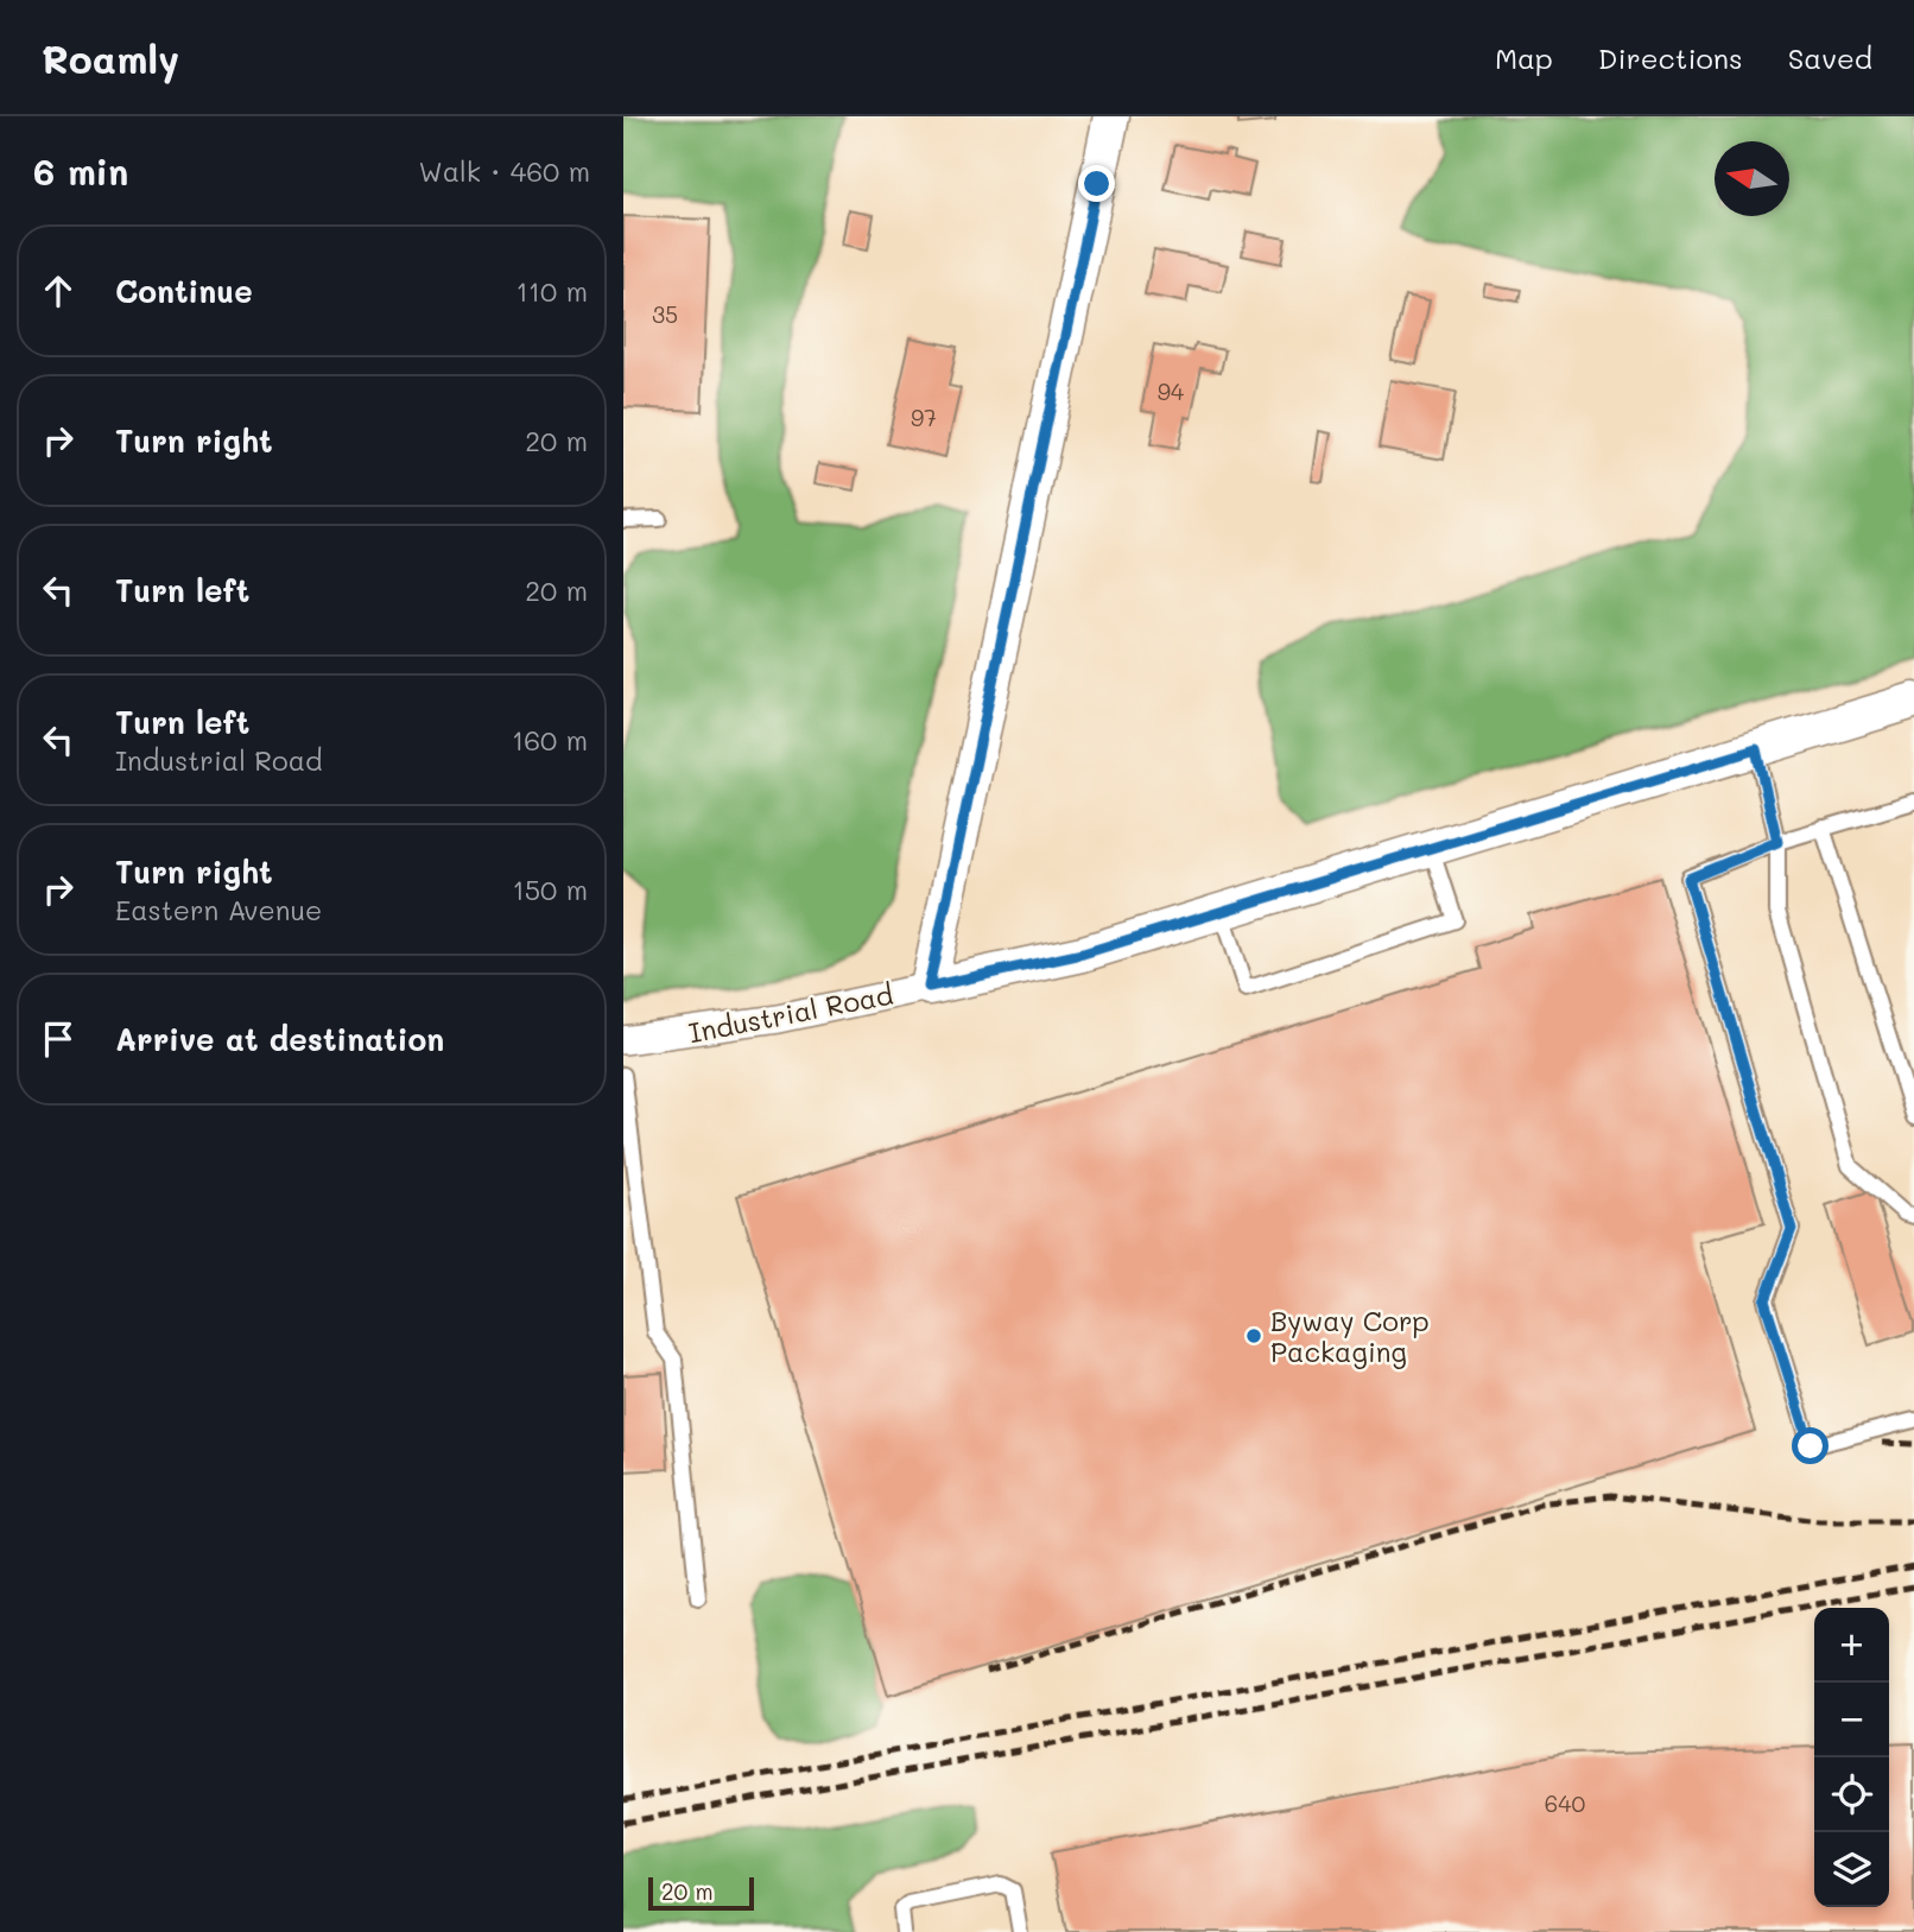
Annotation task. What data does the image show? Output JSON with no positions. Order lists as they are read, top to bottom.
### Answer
{
  "streets": {
    "street": ["Industrial Road"]
  },
  "places": ["Byway Corp Packaging"],
  "house_numbers": [
    "35",
    "94",
    "97",
    "640"
  ],
  "scale_bar": "20 m",
  "north": "left",
  "page": {
    "header": "Roamly",
    "nav": ["Map", "Directions", "Saved"],
    "heading": ["6 min", "Walk · 460 m"],
    "list": [
      ["Continue", "110 m"],
      ["Turn right", "20 m"],
      ["Turn left", "20 m"],
      ["Turn left", "Industrial Road", "160 m"],
      ["Turn right", "Eastern Avenue", "150 m"],
      "Arrive at destination"
    ],
    "map_buttons": ["+", "−"],
    "scale": "20 m"
  }
}
